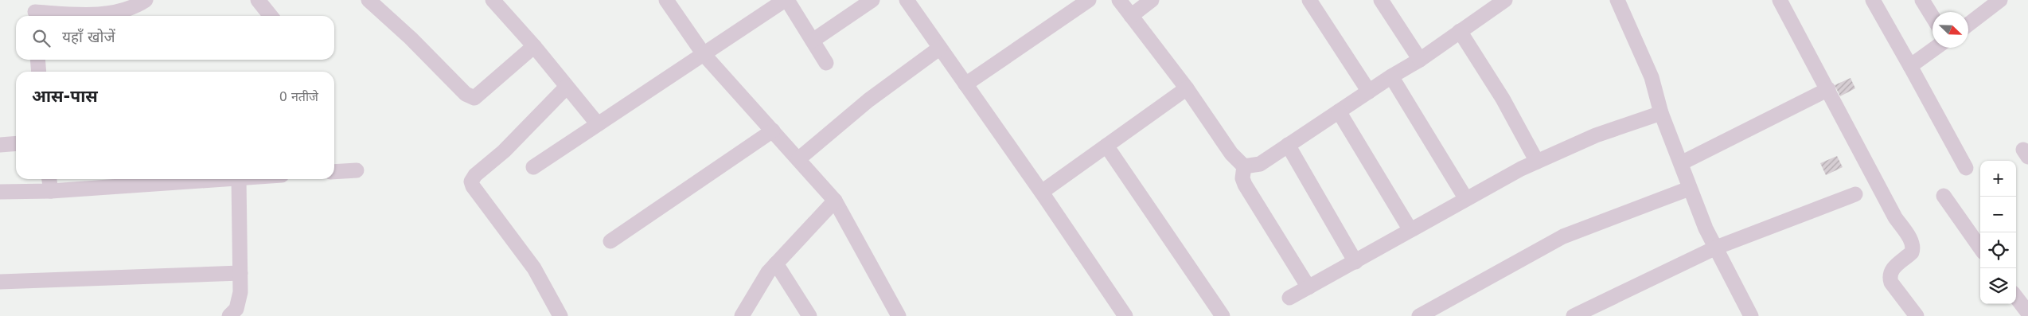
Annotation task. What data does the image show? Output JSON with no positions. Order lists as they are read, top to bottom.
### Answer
{
  "north": "bottom right",
  "page": {
    "search": "यहाँ खोजें",
    "heading": ["आस-पास", "0 नतीजे"],
    "map_buttons": ["+", "−"]
  }
}
